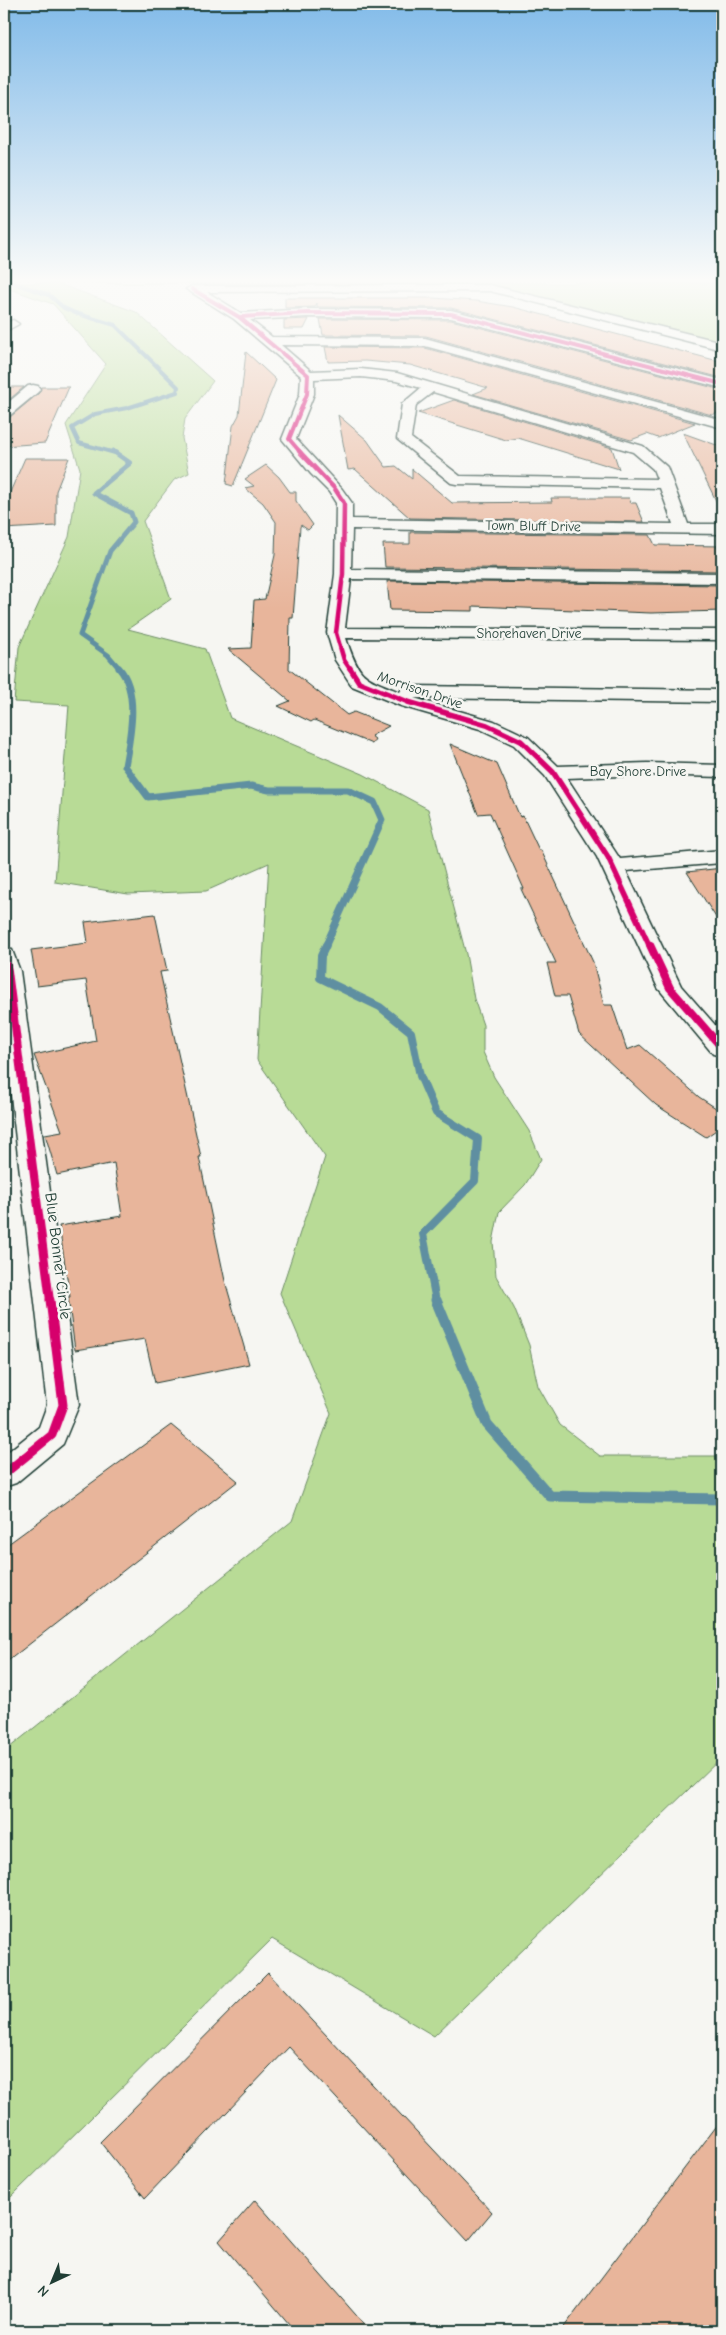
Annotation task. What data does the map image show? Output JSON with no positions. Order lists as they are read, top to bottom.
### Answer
{
  "streets": {
    "street": [
      "Town Bluff Drive",
      "Shorehaven Drive",
      "Morrison Drive",
      "Bay Shore Drive",
      "Blue Bonnet Circle"
    ]
  },
  "crossings": [
    ["Town Bluff Drive", "Morrison Drive"],
    ["Shorehaven Drive", "Morrison Drive"],
    ["Morrison Drive", "Bay Shore Drive"]
  ],
  "north": "bottom left"
}
